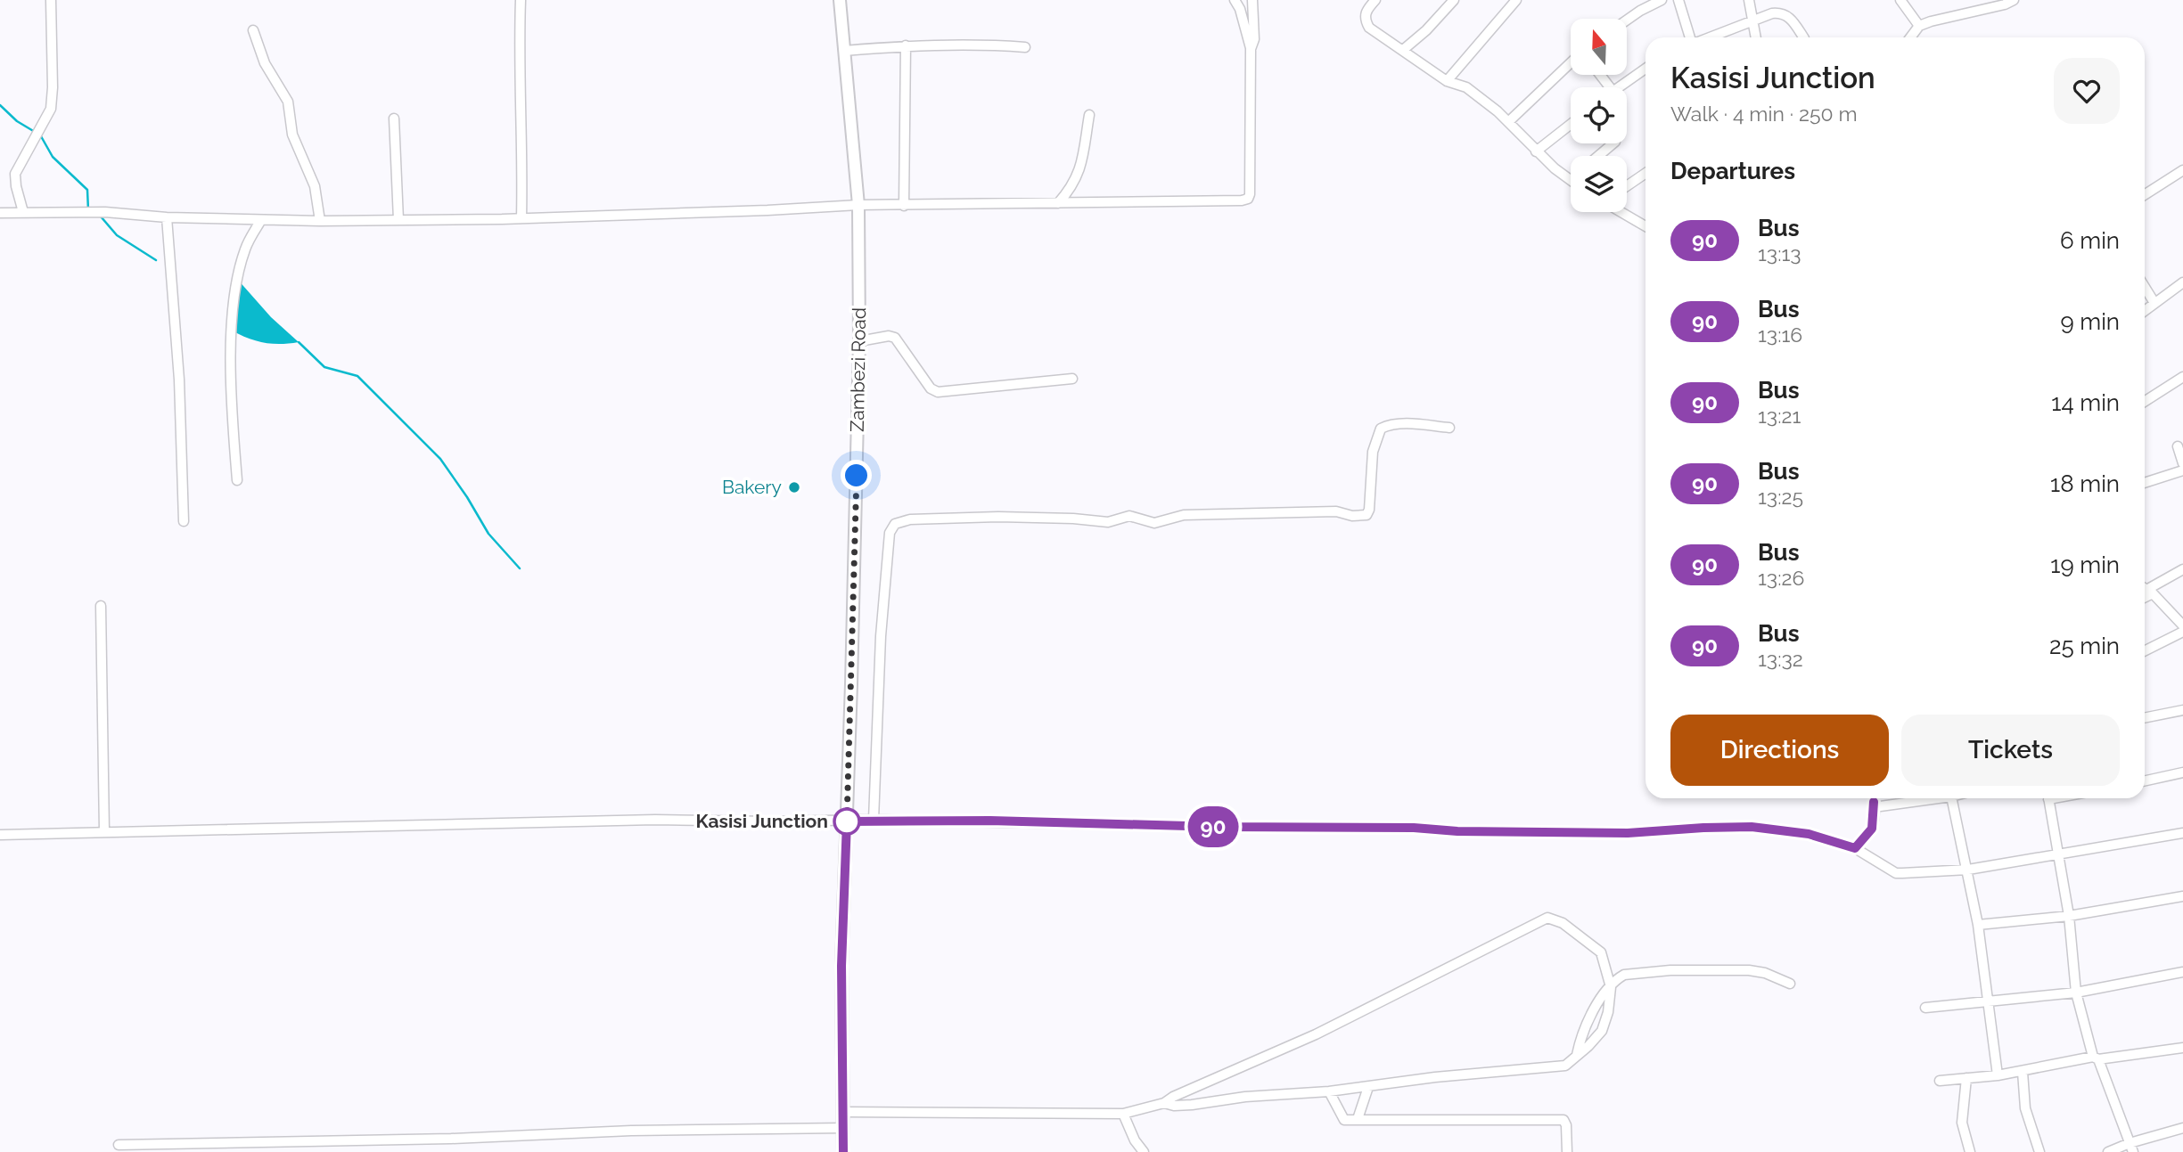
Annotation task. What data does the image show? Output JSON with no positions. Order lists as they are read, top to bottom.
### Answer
{
  "streets": {
    "main road": ["Zambezi Road"]
  },
  "places": ["Bakery", "Kasisi Junction"],
  "lines": ["bus line 90"],
  "north": "top",
  "page": {
    "on_map": "90",
    "heading": [
      ["Kasisi Junction", "Walk · 4 min · 250 m"],
      "Departures"
    ],
    "list": [
      {
        "mark": "90",
        "name": "Bus",
        "note": "13:13",
        "value": "6 min"
      },
      {
        "mark": "90",
        "name": "Bus",
        "note": "13:16",
        "value": "9 min"
      },
      {
        "mark": "90",
        "name": "Bus",
        "note": "13:21",
        "value": "14 min"
      },
      {
        "mark": "90",
        "name": "Bus",
        "note": "13:25",
        "value": "18 min"
      },
      {
        "mark": "90",
        "name": "Bus",
        "note": "13:26",
        "value": "19 min"
      },
      {
        "mark": "90",
        "name": "Bus",
        "note": "13:32",
        "value": "25 min"
      }
    ],
    "buttons": ["Directions", "Tickets"]
  }
}
